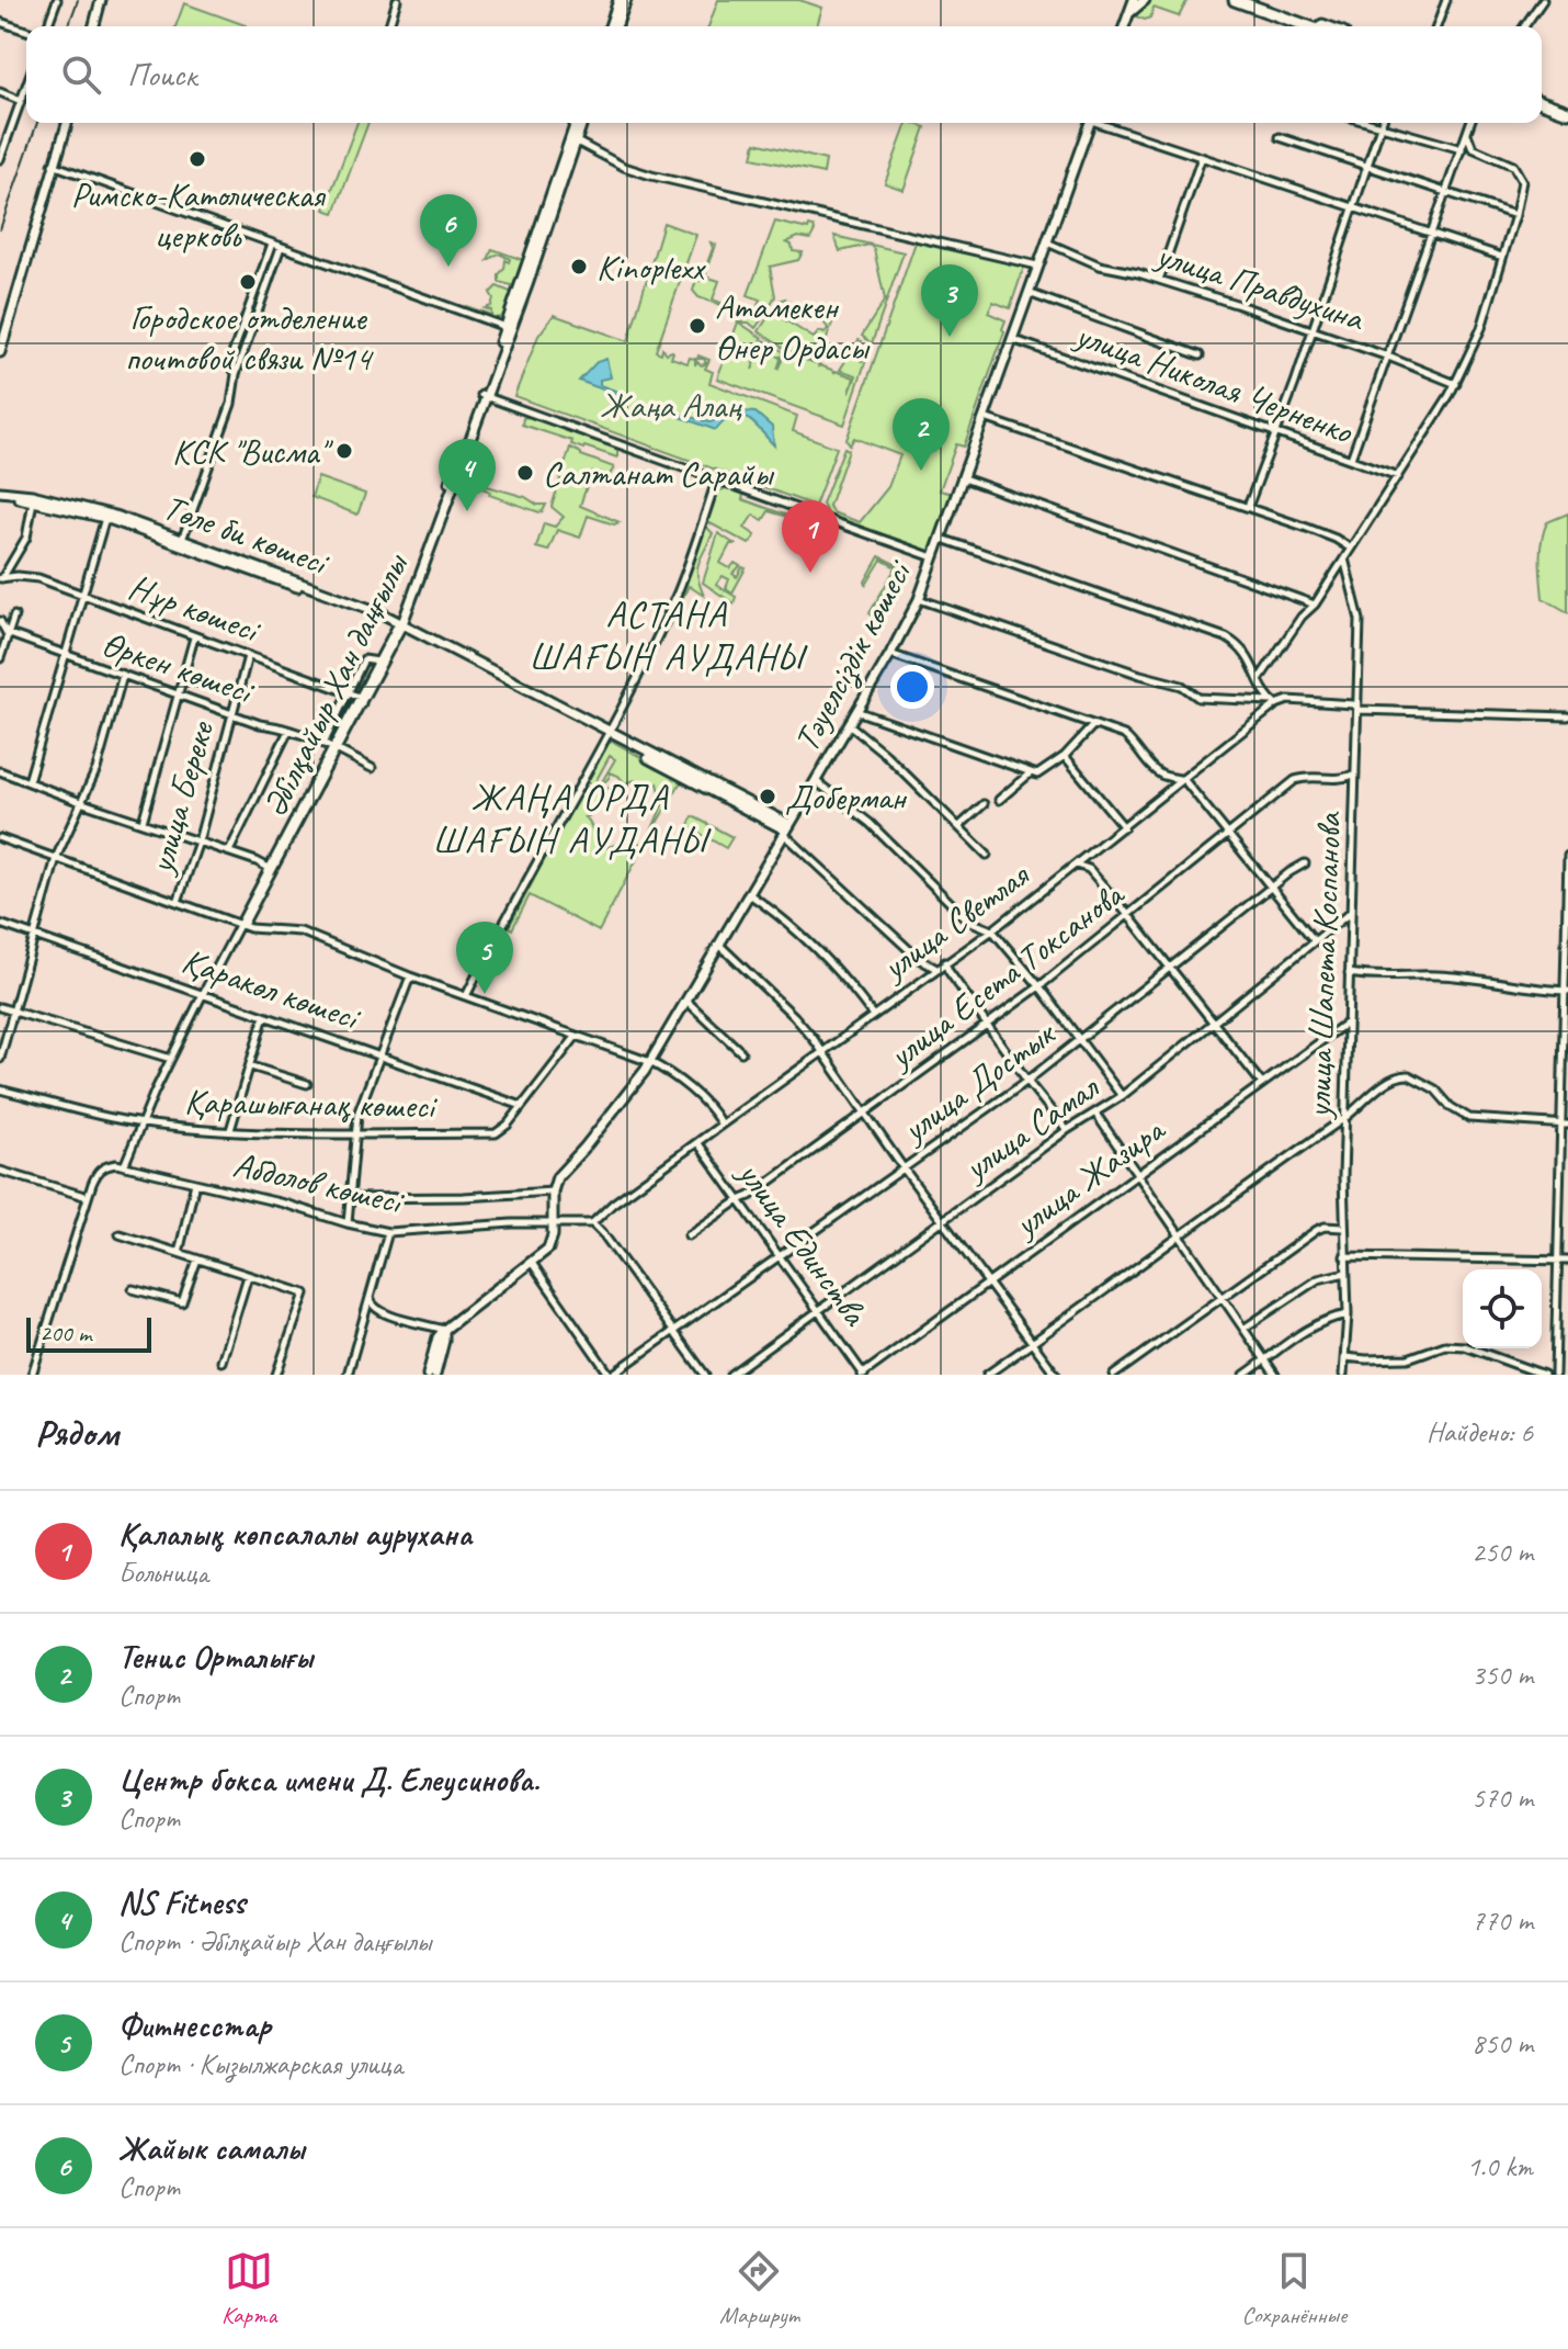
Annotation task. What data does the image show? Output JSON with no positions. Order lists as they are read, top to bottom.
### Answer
{
  "streets": {
    "main road": ["Төле би көшесі", "Тәуелсіздік көшесі", "Әбілқайыр Хан даңғылы"],
    "street": [
      "улица Правдухина",
      "улица Николая Черненко",
      "Нұр көшесі",
      "Өркен көшесі",
      "улица Береке",
      "улица Светлая",
      "улица Шапета Коспанова",
      "улица Есета Токсанова",
      "Қаракөл көшесі",
      "улица Достык",
      "Қарашығанақ көшесі",
      "улица Самал",
      "улица Жазира",
      "Абдолов көшесі",
      "улица Единства"
    ]
  },
  "crossings": [
    ["улица Правдухина", "Тәуелсіздік көшесі"],
    ["улица Николая Черненко", "Тәуелсіздік көшесі"],
    ["Төле би көшесі", "Тәуелсіздік көшесі"],
    ["Төле би көшесі", "Әбілқайыр Хан даңғылы"],
    ["Нұр көшесі", "Әбілқайыр Хан даңғылы"],
    ["Нұр көшесі", "улица Береке"],
    ["Өркен көшесі", "Әбілқайыр Хан даңғылы"],
    ["Өркен көшесі", "улица Береке"],
    ["улица Светлая", "Абдолов көшесі"],
    ["улица Светлая", "улица Единства"],
    ["улица Шапета Коспанова", "улица Есета Токсанова"],
    ["улица Шапета Коспанова", "улица Самал"],
    ["улица Шапета Коспанова", "улица Жазира"],
    ["улица Есета Токсанова", "улица Единства"],
    ["Қаракөл көшесі", "Қарашығанақ көшесі"],
    ["улица Достык", "улица Единства"],
    ["улица Самал", "улица Единства"],
    ["улица Жазира", "улица Единства"]
  ],
  "districts": ["АСТАНА ШАҒЫН АУДАНЫ", "ЖАҢА ОРДА ШАҒЫН АУДАНЫ"],
  "parks": ["Жаңа Алаң"],
  "places": [
    "Римско-Католическая церковь",
    "Kinoplexx",
    "Городское отделение почтовой связи №14",
    "Атамекен Өнер Ордасы",
    "КСК \"Висма\"",
    "Салтанат Сарайы",
    "Доберман"
  ],
  "scale_bar": "200 m",
  "page": {
    "search": "Поиск",
    "pins": [
      "6",
      "3",
      "2",
      "4",
      "1",
      "5"
    ],
    "scale": "200 m",
    "heading": ["Рядом", "Найдено: 6"],
    "list": [
      {
        "mark": "1",
        "name": "Қалалық көпсалалы аурухана",
        "note": "Больница",
        "value": "250 m"
      },
      {
        "mark": "2",
        "name": "Тенис Орталығы",
        "note": "Спорт",
        "value": "350 m"
      },
      {
        "mark": "3",
        "name": "Центр бокса имени Д. Елеусинова.",
        "note": "Спорт",
        "value": "570 m"
      },
      {
        "mark": "4",
        "name": "NS Fitness",
        "note": "Спорт · Әбілқайыр Хан даңғылы",
        "value": "770 m"
      },
      {
        "mark": "5",
        "name": "Фитнесстар",
        "note": "Спорт · Кызылжарская улица",
        "value": "850 m"
      },
      {
        "mark": "6",
        "name": "Жайык самалы",
        "note": "Спорт",
        "value": "1.0 km"
      }
    ],
    "nav": ["Карта", "Маршрут", "Сохранённые"]
  }
}
